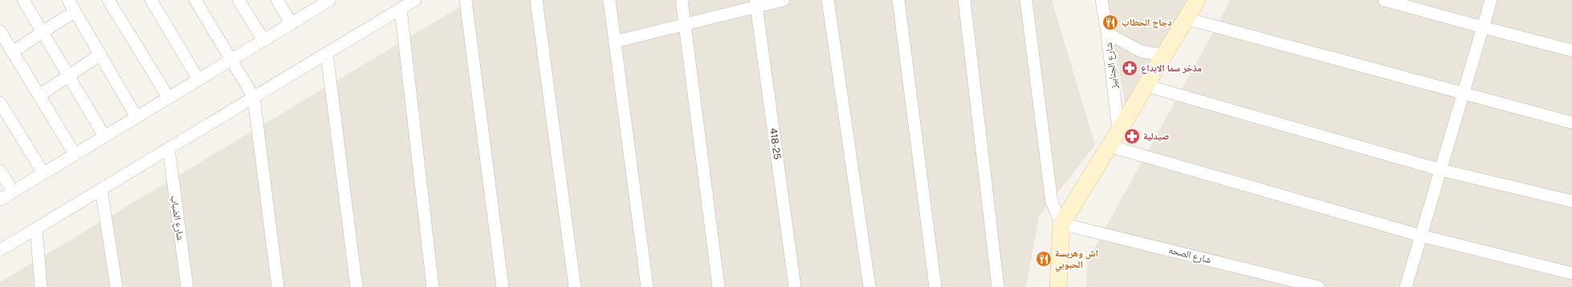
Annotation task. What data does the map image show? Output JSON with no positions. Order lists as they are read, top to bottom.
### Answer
{
  "streets": {
    "street": [
      "شارع الجنابيز",
      "418-25",
      "شارع الضباب",
      "شارع الصحه"
    ]
  },
  "places": {
    "restaurant": ["دجاج الحطاب", "اش وهريسة الحبوبي"],
    "pharmacy": ["مذخر سما الابداع", "صيدلية"]
  }
}
